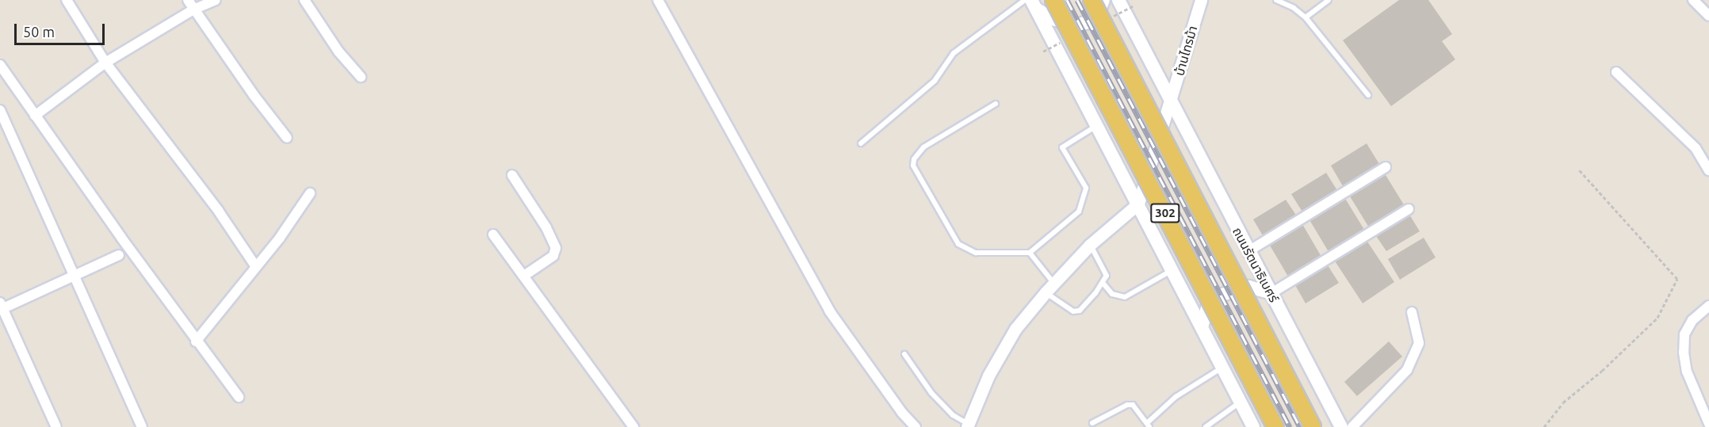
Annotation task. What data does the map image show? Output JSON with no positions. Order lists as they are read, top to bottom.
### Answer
{
  "streets": {
    "main road": ["302", "ถนนรัตนาธิเบศร์"],
    "street": ["บ้านไทรม้า"]
  },
  "crossings": [
    ["บ้านไทรม้า", "302"],
    ["บ้านไทรม้า", "ถนนรัตนาธิเบศร์"],
    ["302", "ถนนรัตนาธิเบศร์"]
  ],
  "scale_bar": "50 m"
}
